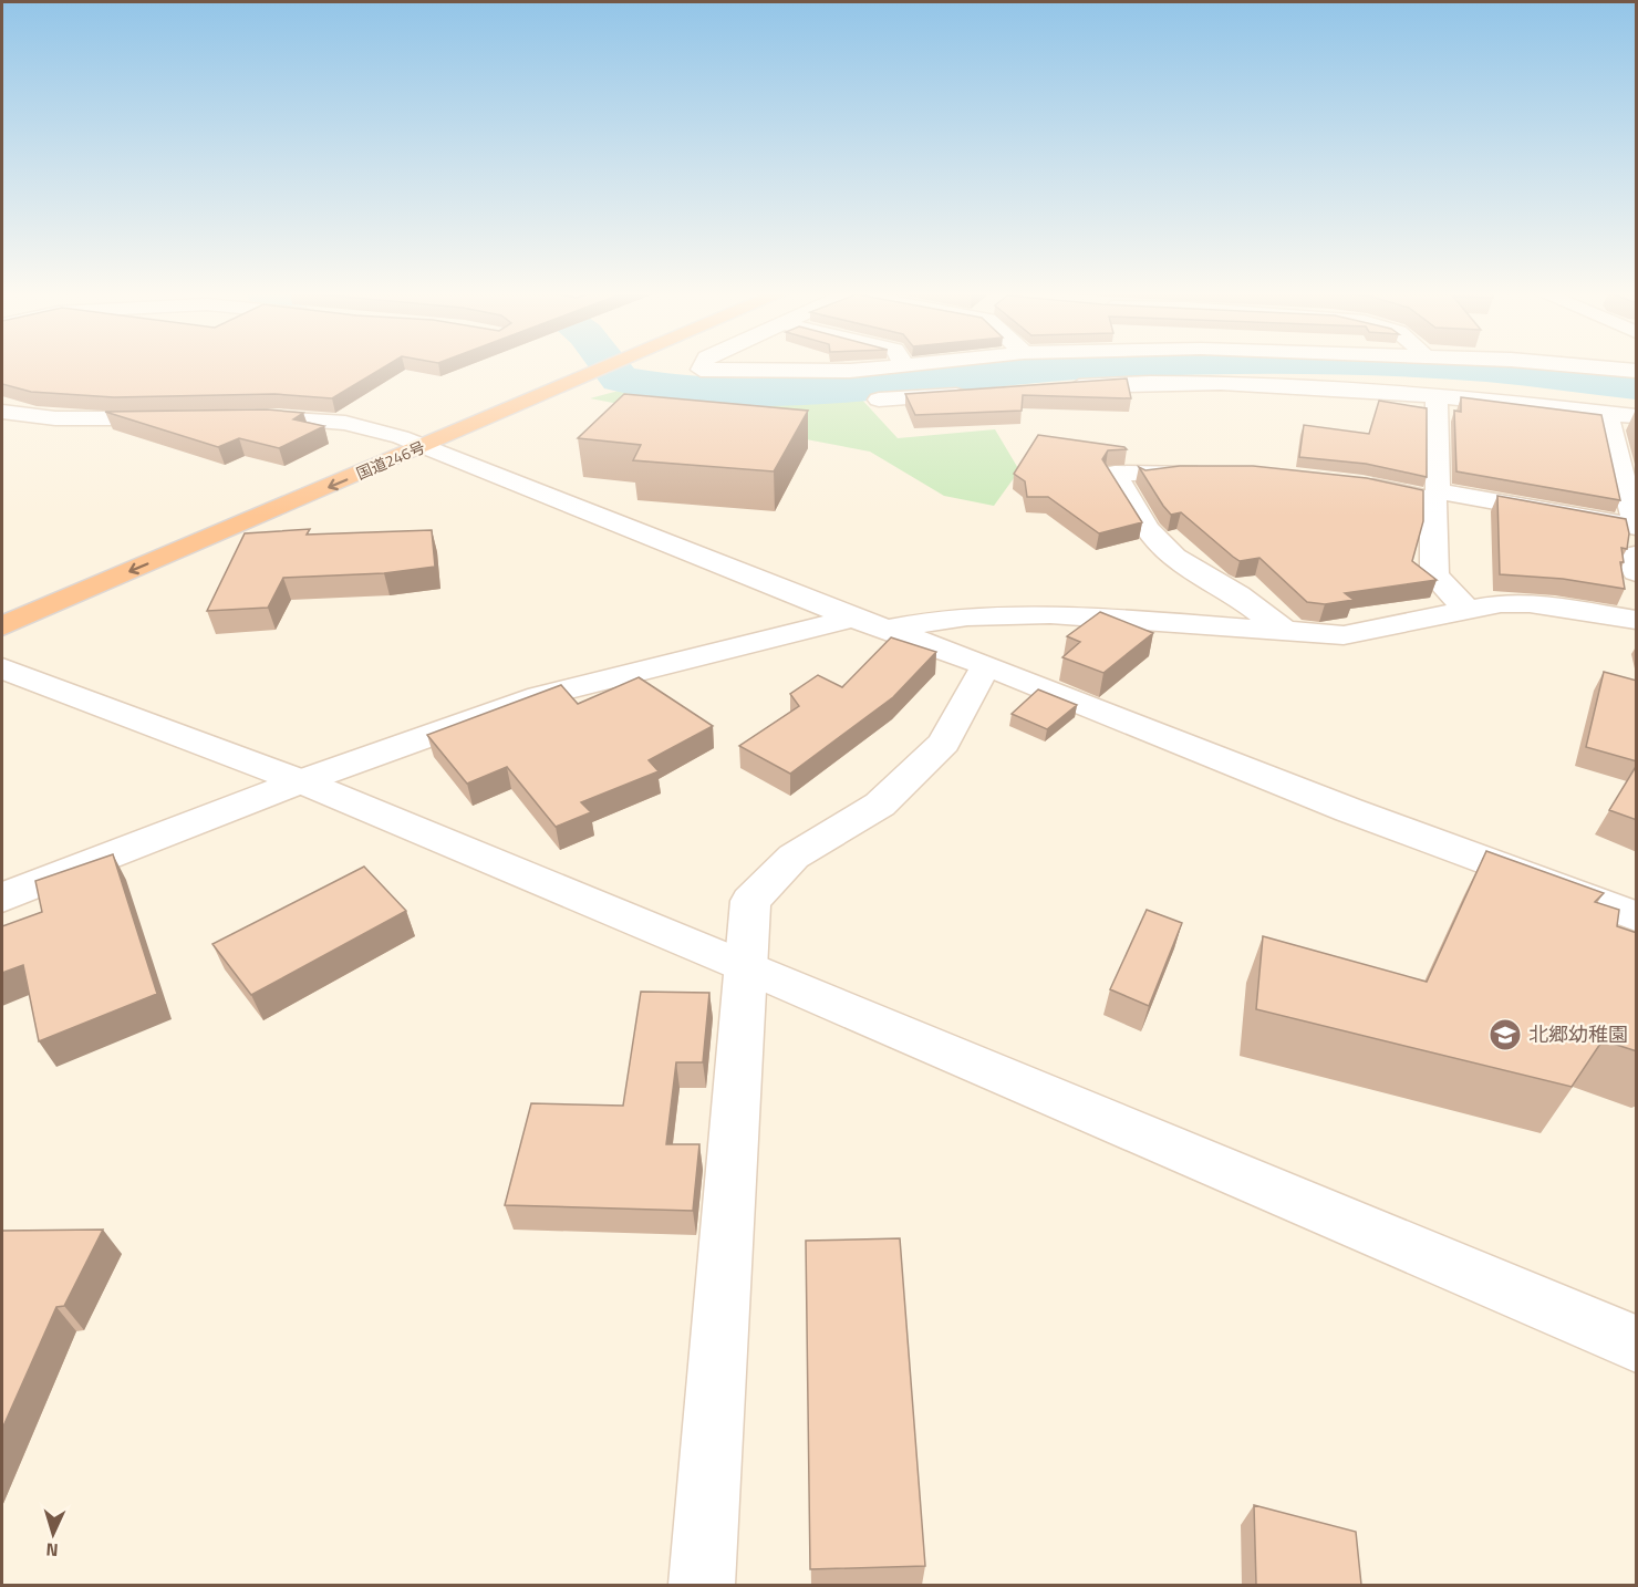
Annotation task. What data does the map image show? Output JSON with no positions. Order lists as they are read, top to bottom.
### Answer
{
  "streets": {
    "highway": ["国道246号"]
  },
  "places": {
    "school or university": ["北郷幼稚園"]
  },
  "north": "bottom"
}
